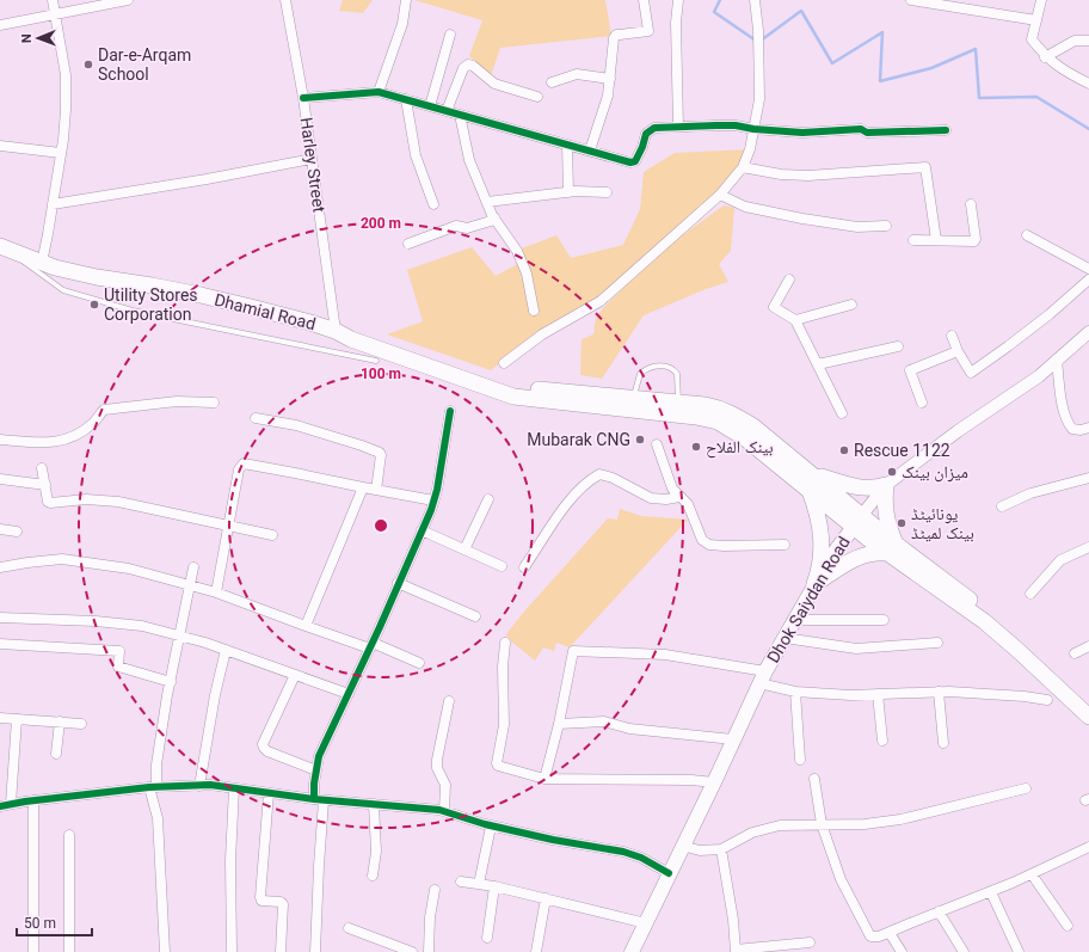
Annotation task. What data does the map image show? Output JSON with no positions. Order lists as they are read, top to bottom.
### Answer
{
  "streets": {
    "main road": ["Dhamial Road", "Dhok Saiydan Road"],
    "street": ["Harley Street"]
  },
  "crossings": [
    ["Harley Street", "Dhamial Road"]
  ],
  "places": [
    "Dar-e-Arqam School",
    "Utility Stores Corporation",
    "Mubarak CNG",
    "بینک الفلاح",
    "Rescue 1122",
    "میزان بینک",
    "یونائیٹڈ بینک لمیٹڈ"
  ],
  "scale_bar": "50 m",
  "north": "left",
  "rings": ["200 m", "100 m"]
}
